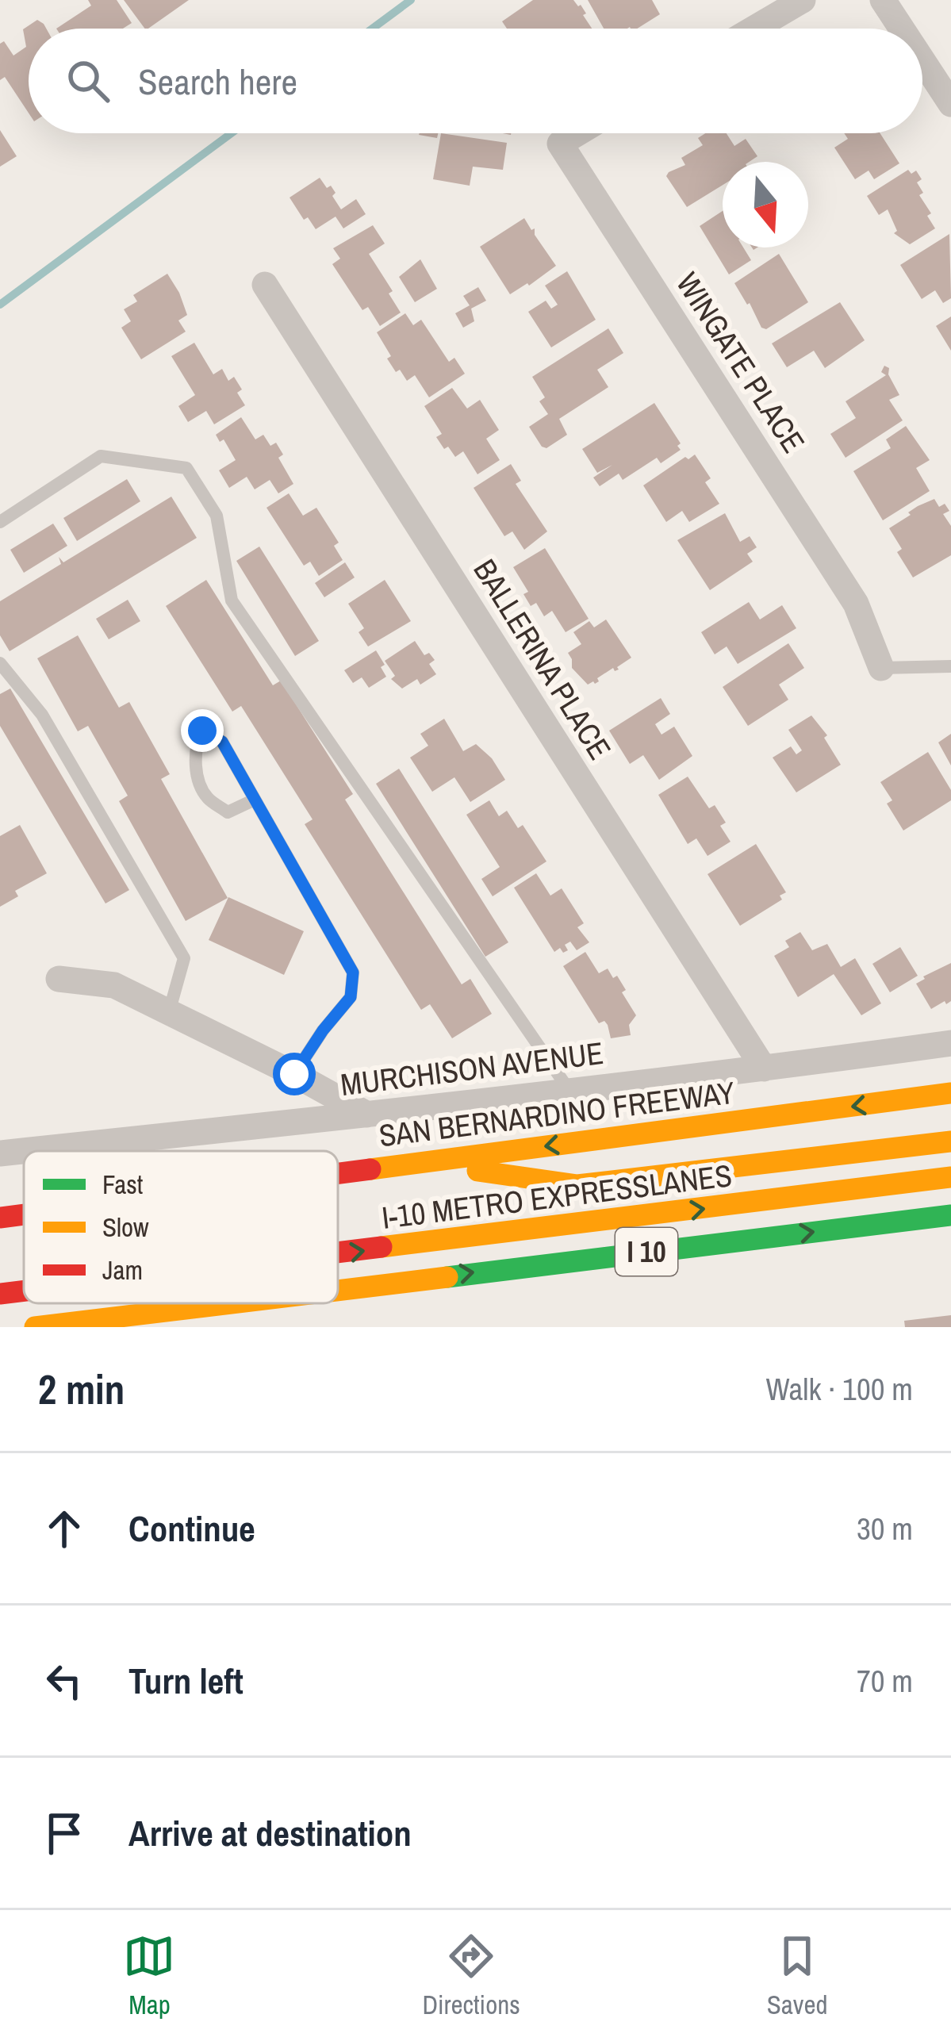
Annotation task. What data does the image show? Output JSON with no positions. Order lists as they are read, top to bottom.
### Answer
{
  "streets": {
    "highway": ["SAN BERNARDINO FREEWAY", "I-10 METRO EXPRESSLANES", "I 10"],
    "street": ["WINGATE PLACE", "BALLERINA PLACE", "MURCHISON AVENUE"]
  },
  "crossings": [
    ["BALLERINA PLACE", "MURCHISON AVENUE"],
    ["SAN BERNARDINO FREEWAY", "I-10 METRO EXPRESSLANES"]
  ],
  "legend": ["Fast", "Slow", "Jam"],
  "north": "bottom",
  "page": {
    "search": "Search here",
    "heading": ["2 min", "Walk · 100 m"],
    "list": [
      ["Continue", "30 m"],
      ["Turn left", "70 m"],
      "Arrive at destination"
    ],
    "nav": ["Map", "Directions", "Saved"]
  }
}
